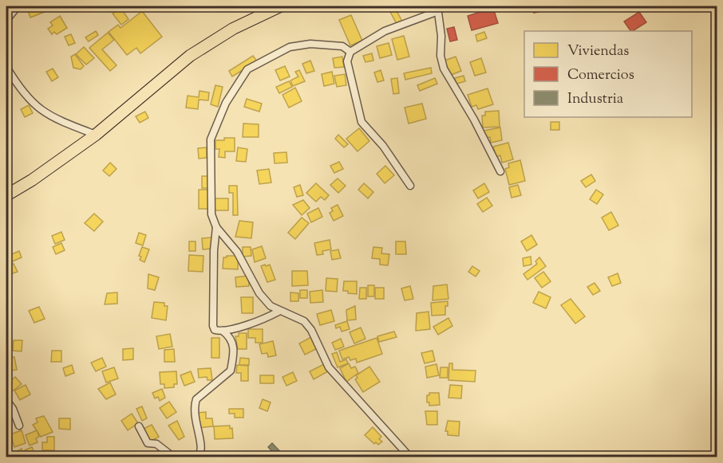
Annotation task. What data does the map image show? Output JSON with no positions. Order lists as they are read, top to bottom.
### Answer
{
  "legend": ["Viviendas", "Comercios", "Industria"]
}
